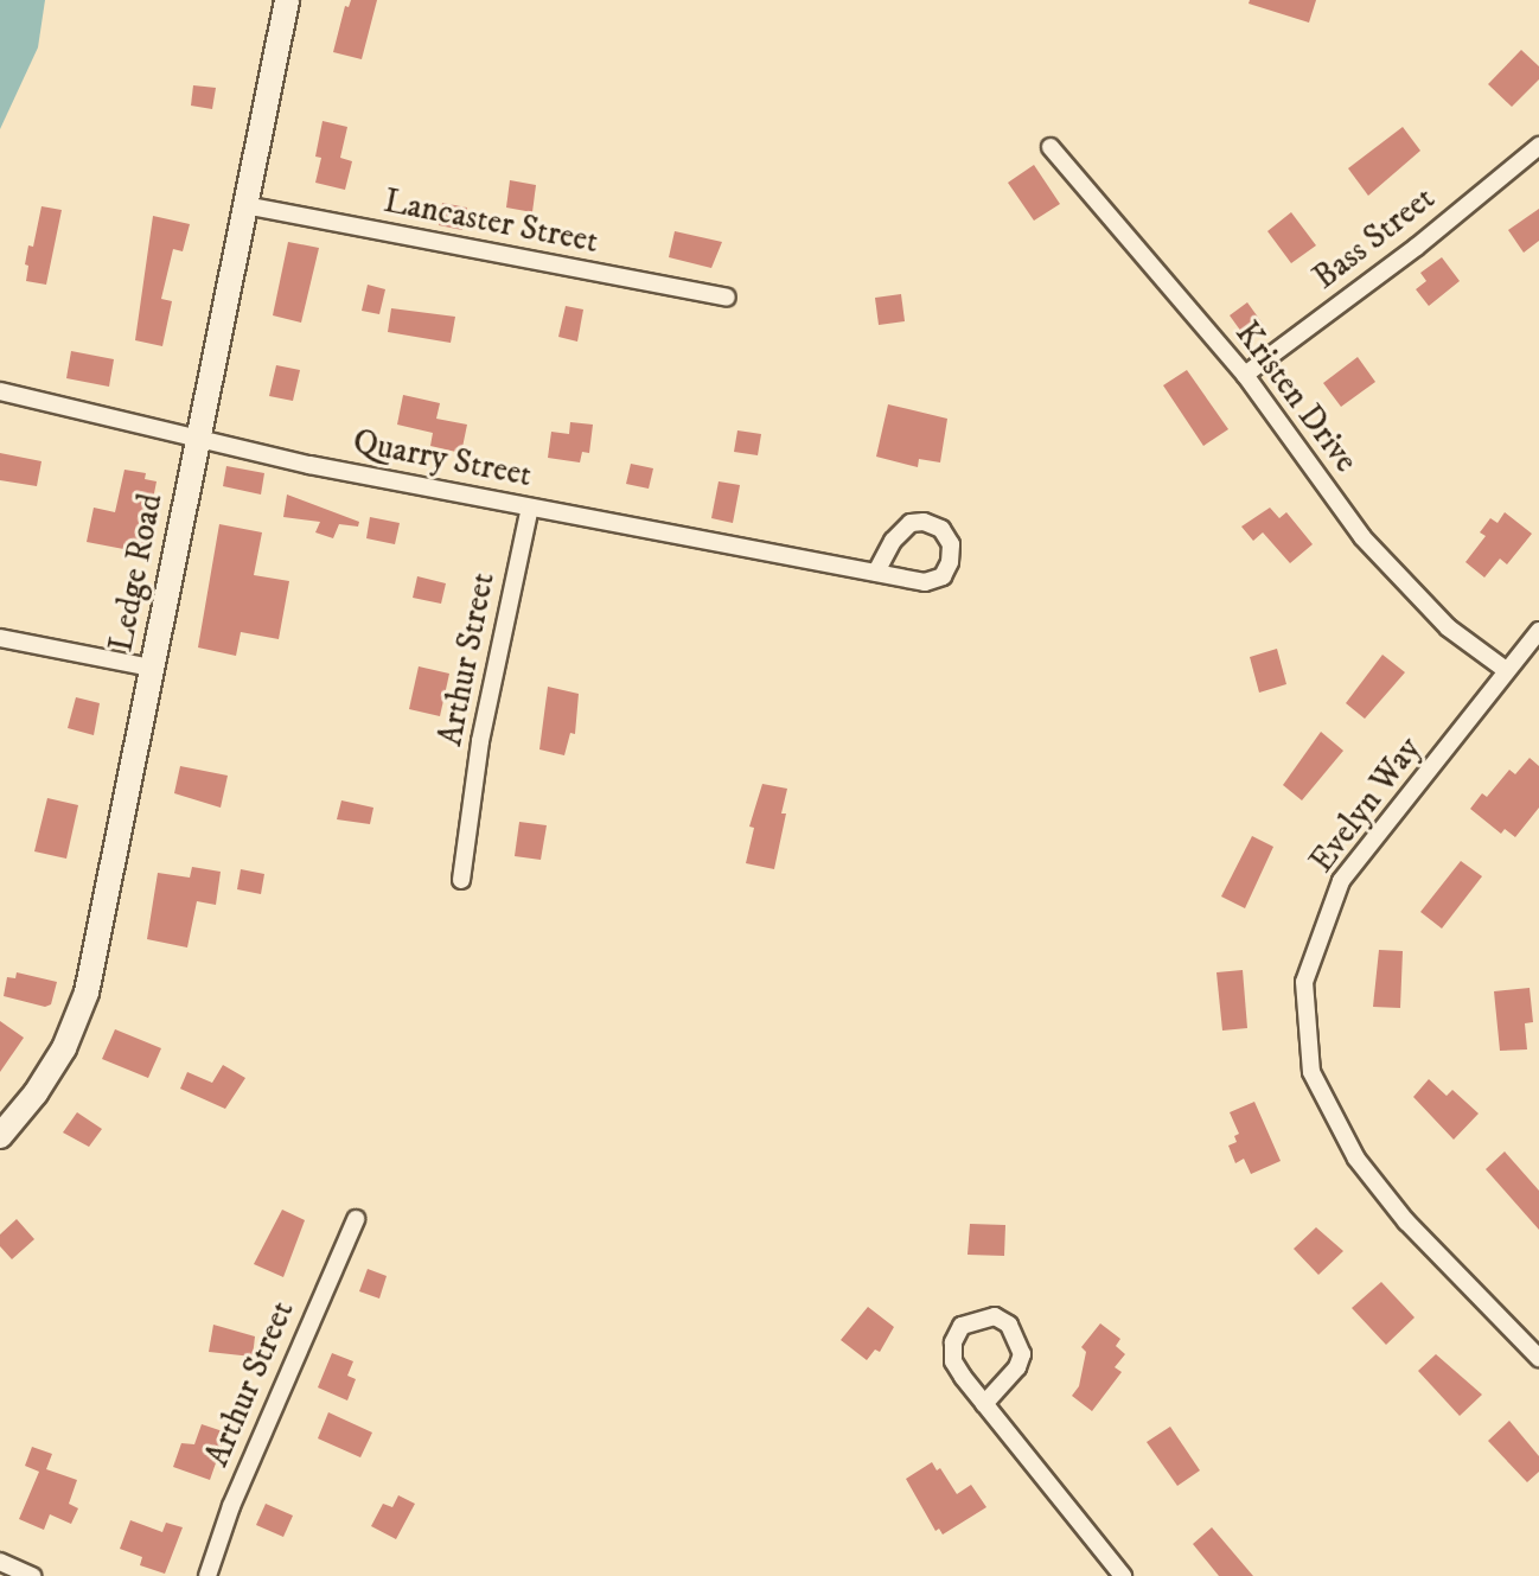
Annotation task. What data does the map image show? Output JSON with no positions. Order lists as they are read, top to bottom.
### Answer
{
  "streets": {
    "street": [
      "Lancaster Street",
      "Bass Street",
      "Kristen Drive",
      "Quarry Street",
      "Ledge Road",
      "Arthur Street",
      "Evelyn Way"
    ]
  },
  "crossings": [
    ["Lancaster Street", "Ledge Road"],
    ["Bass Street", "Kristen Drive"],
    ["Kristen Drive", "Evelyn Way"],
    ["Quarry Street", "Ledge Road"],
    ["Quarry Street", "Arthur Street"]
  ]
}
